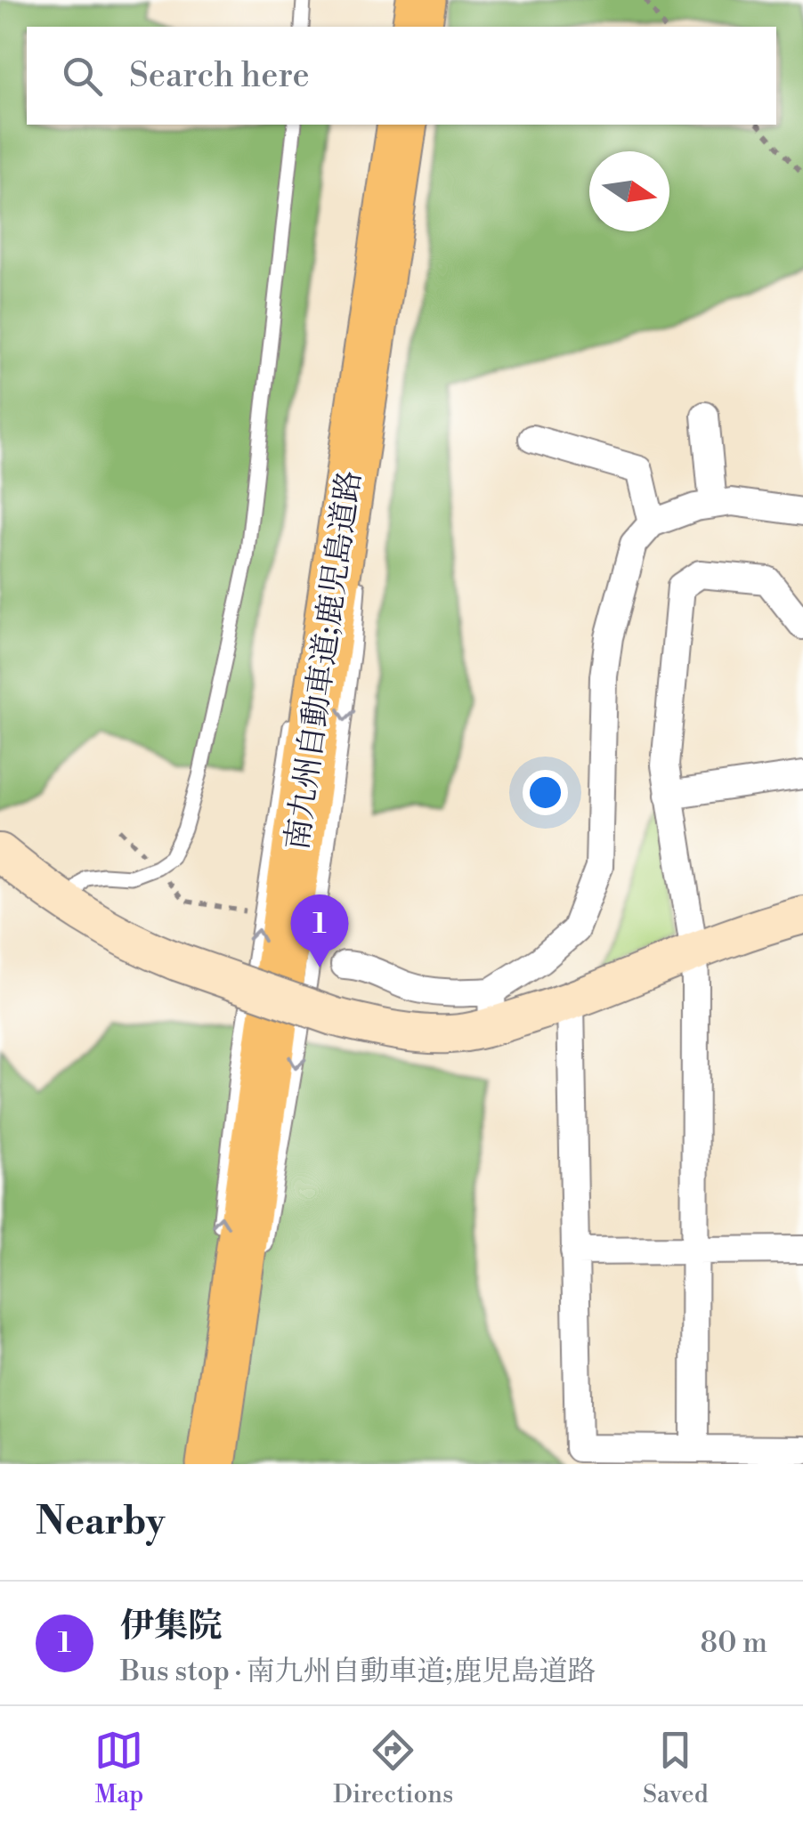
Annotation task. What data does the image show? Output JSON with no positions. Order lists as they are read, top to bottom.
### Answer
{
  "streets": {
    "highway": ["南九州自動車道;鹿児島道路"]
  },
  "north": "right",
  "page": {
    "search": "Search here",
    "pins": "1",
    "heading": "Nearby",
    "list": [
      {
        "mark": "1",
        "name": "伊集院",
        "note": "Bus stop · 南九州自動車道;鹿児島道路",
        "value": "80 m"
      }
    ],
    "nav": ["Map", "Directions", "Saved"]
  }
}
